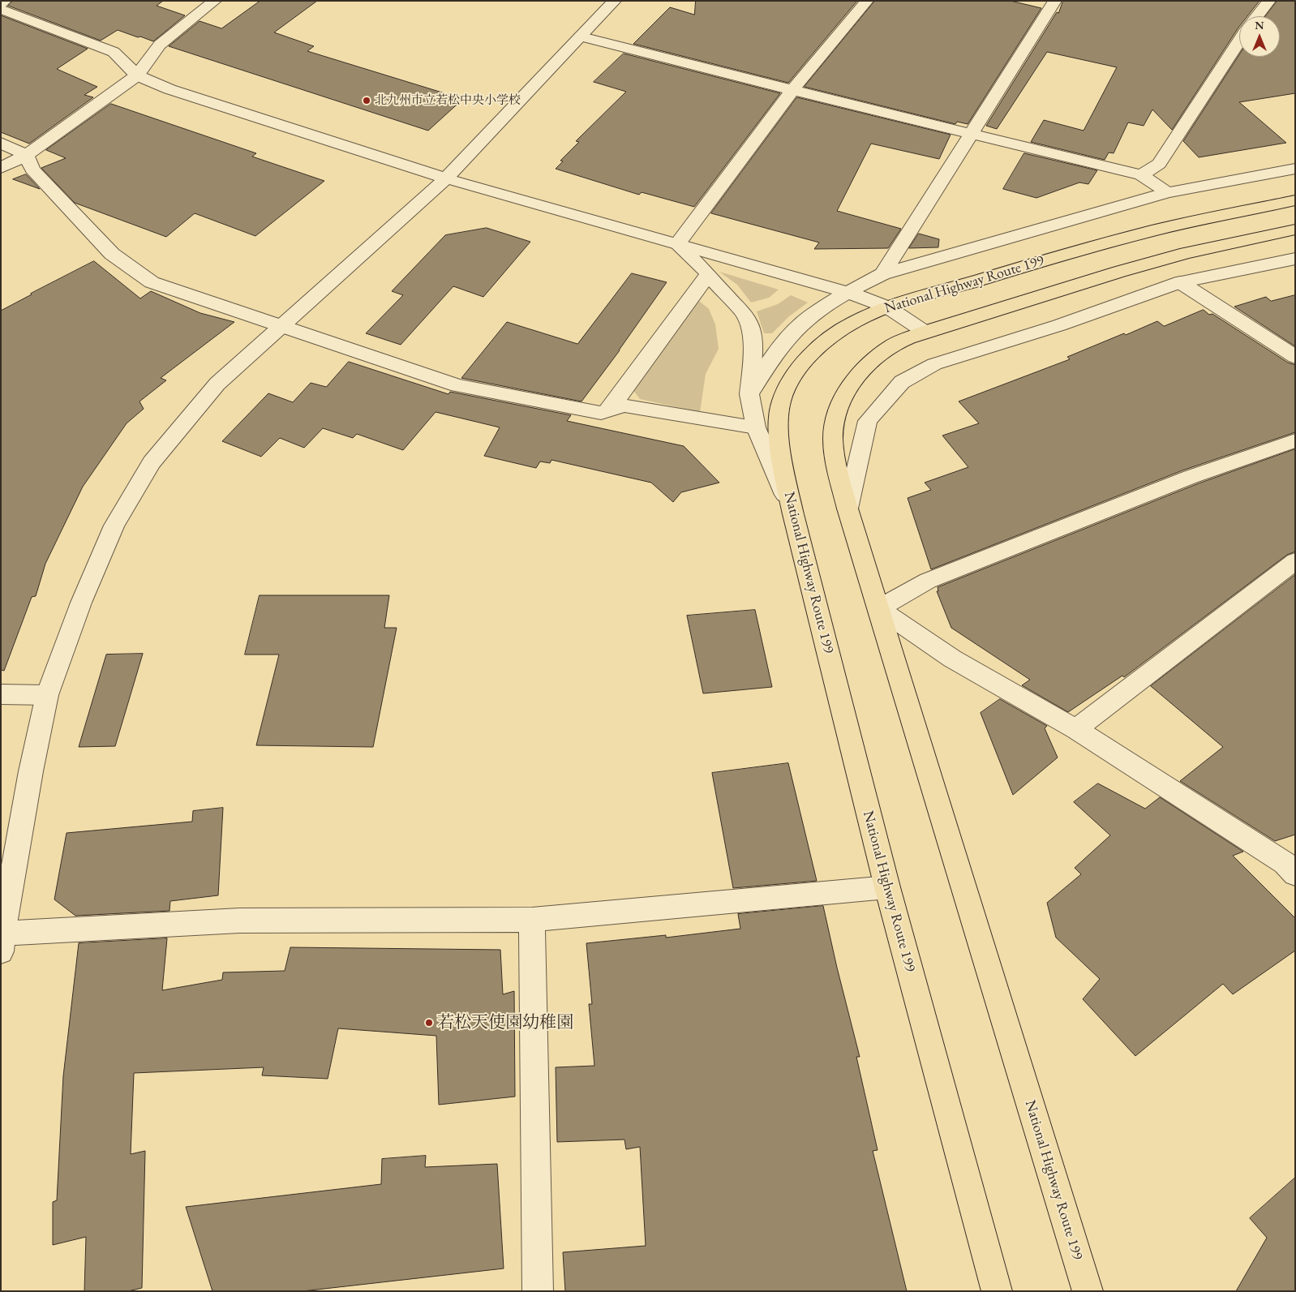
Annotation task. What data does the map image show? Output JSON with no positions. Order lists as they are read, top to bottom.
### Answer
{
  "streets": {
    "highway": ["National Highway Route 199"]
  },
  "places": ["北九州市立若松中央小学校", "若松天使園幼稚園"],
  "north": "top"
}
